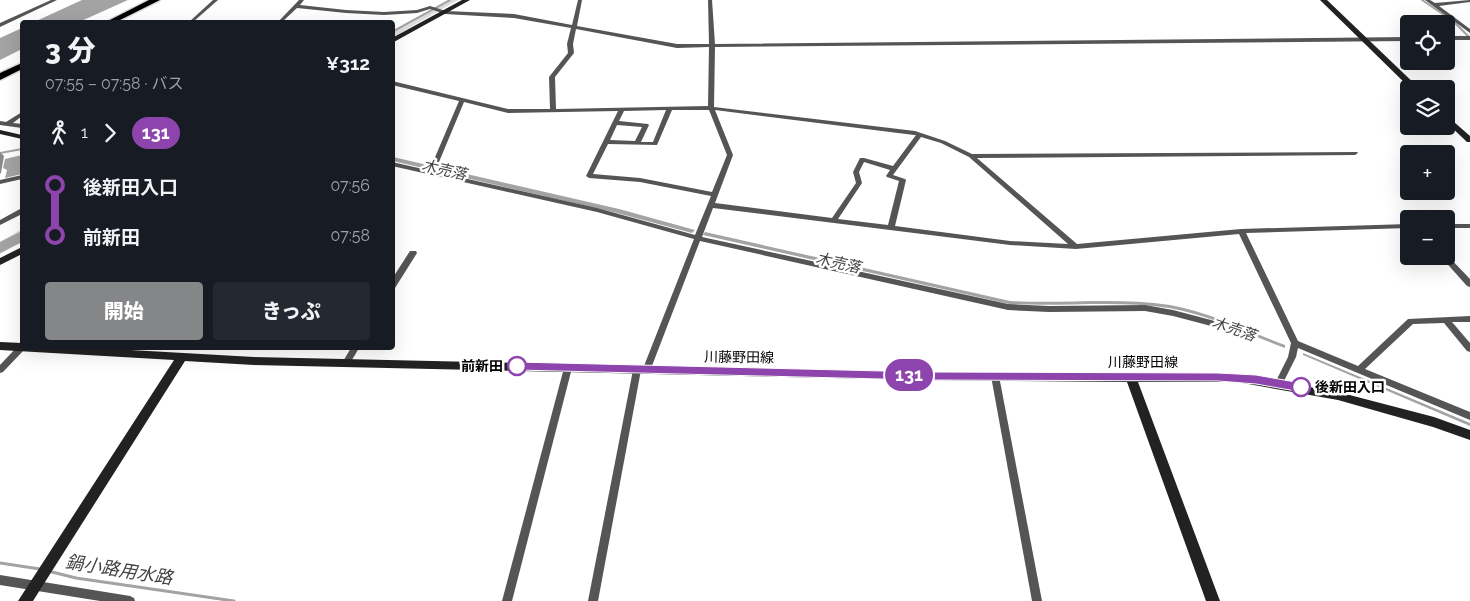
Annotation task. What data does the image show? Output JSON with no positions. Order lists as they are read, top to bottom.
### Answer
{
  "streets": {
    "main road": ["川藤野田線"]
  },
  "water": ["木売落", "鍋小路用水路"],
  "places": ["前新田", "後新田入口"],
  "lines": ["bus line 131"],
  "page": {
    "on_map": "131",
    "map_buttons": ["+", "−"],
    "heading": ["3 分", "07:55 – 07:58 · バス", "¥312"],
    "legs": ["1", "131"],
    "list": [
      {
        "name": "後新田入口",
        "value": "07:56"
      },
      {
        "name": "前新田",
        "value": "07:58"
      }
    ],
    "buttons": ["開始", "きっぷ"]
  }
}
